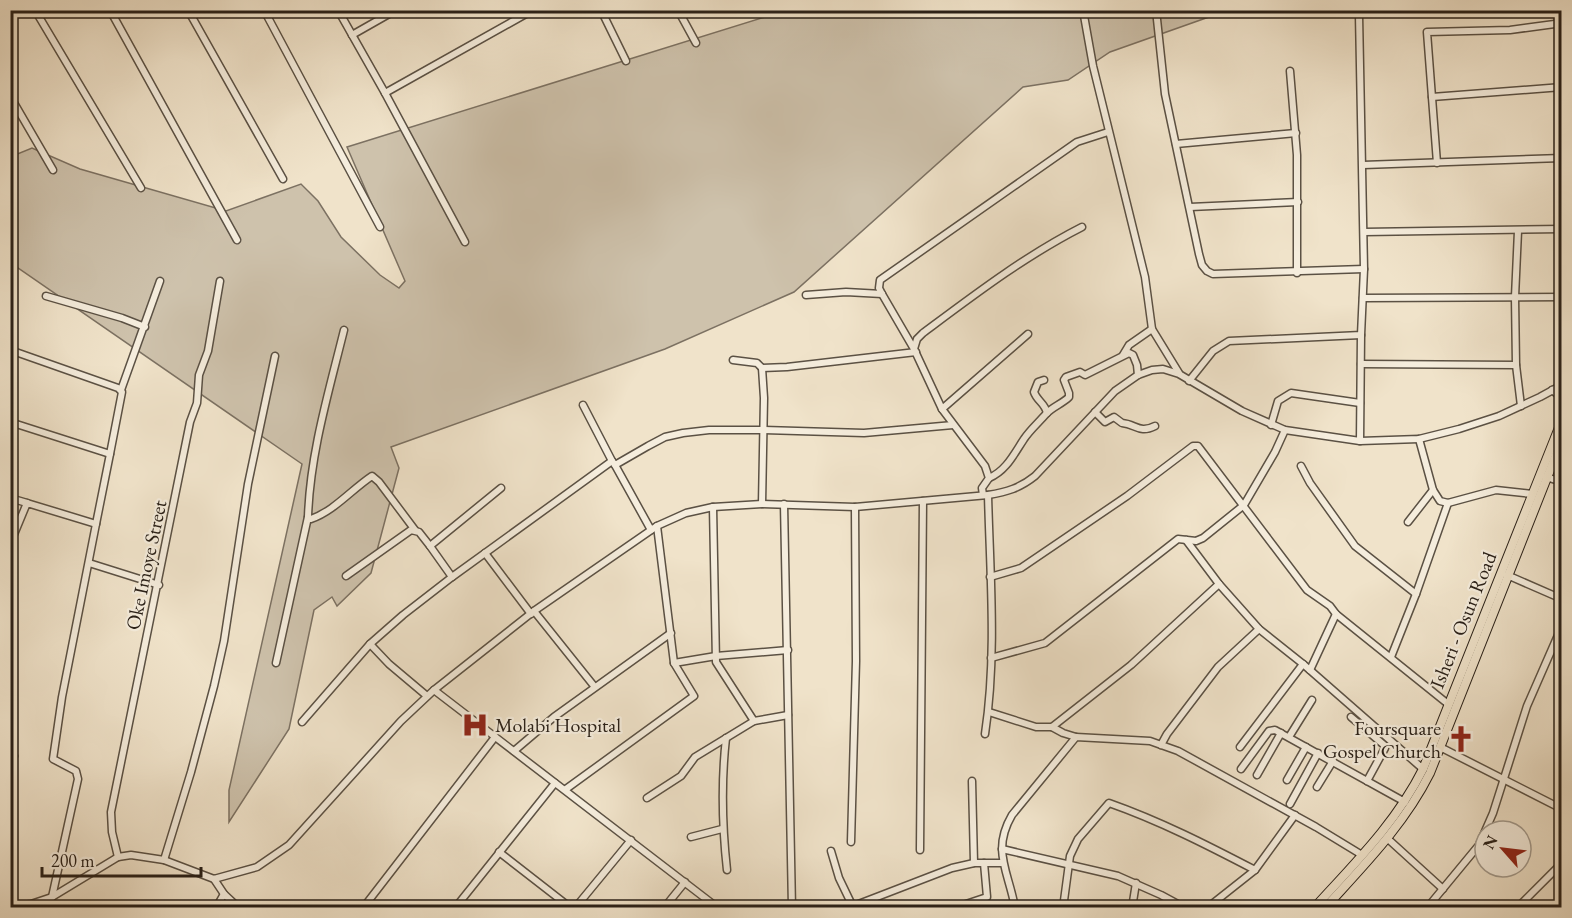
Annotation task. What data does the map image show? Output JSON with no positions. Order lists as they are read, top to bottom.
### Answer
{
  "streets": {
    "main road": ["Isheri - Osun Road"],
    "street": ["Oke Imoye Street"]
  },
  "places": {
    "hospital": ["Molabi Hospital"],
    "church": ["Foursquare Gospel Church"]
  },
  "scale_bar": "200 m",
  "north": "top left"
}
